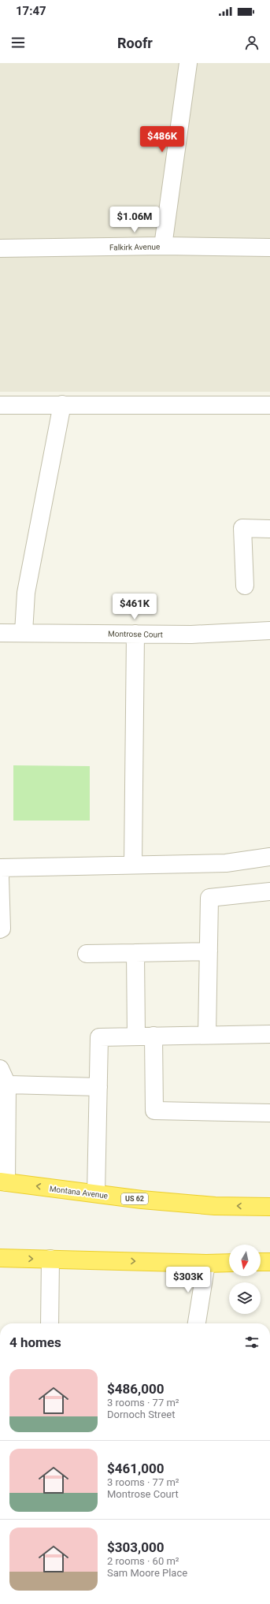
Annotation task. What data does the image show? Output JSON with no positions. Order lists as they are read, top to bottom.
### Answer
{
  "streets": {
    "highway": ["Montana Avenue", "US 62"],
    "street": ["Falkirk Avenue", "Montrose Court"]
  },
  "north": "bottom",
  "page": {
    "status": "17:47",
    "header": "Roofr",
    "price": [
      "$486K",
      "$1.06M",
      "$461K",
      "$303K"
    ],
    "heading": "4 homes",
    "list": [
      {
        "name": "$486,000",
        "note": "3 rooms · 77 m² · Dornoch Street"
      },
      {
        "name": "$461,000",
        "note": "3 rooms · 77 m² · Montrose Court"
      },
      {
        "name": "$303,000",
        "note": "2 rooms · 60 m² · Sam Moore Place"
      }
    ]
  }
}
